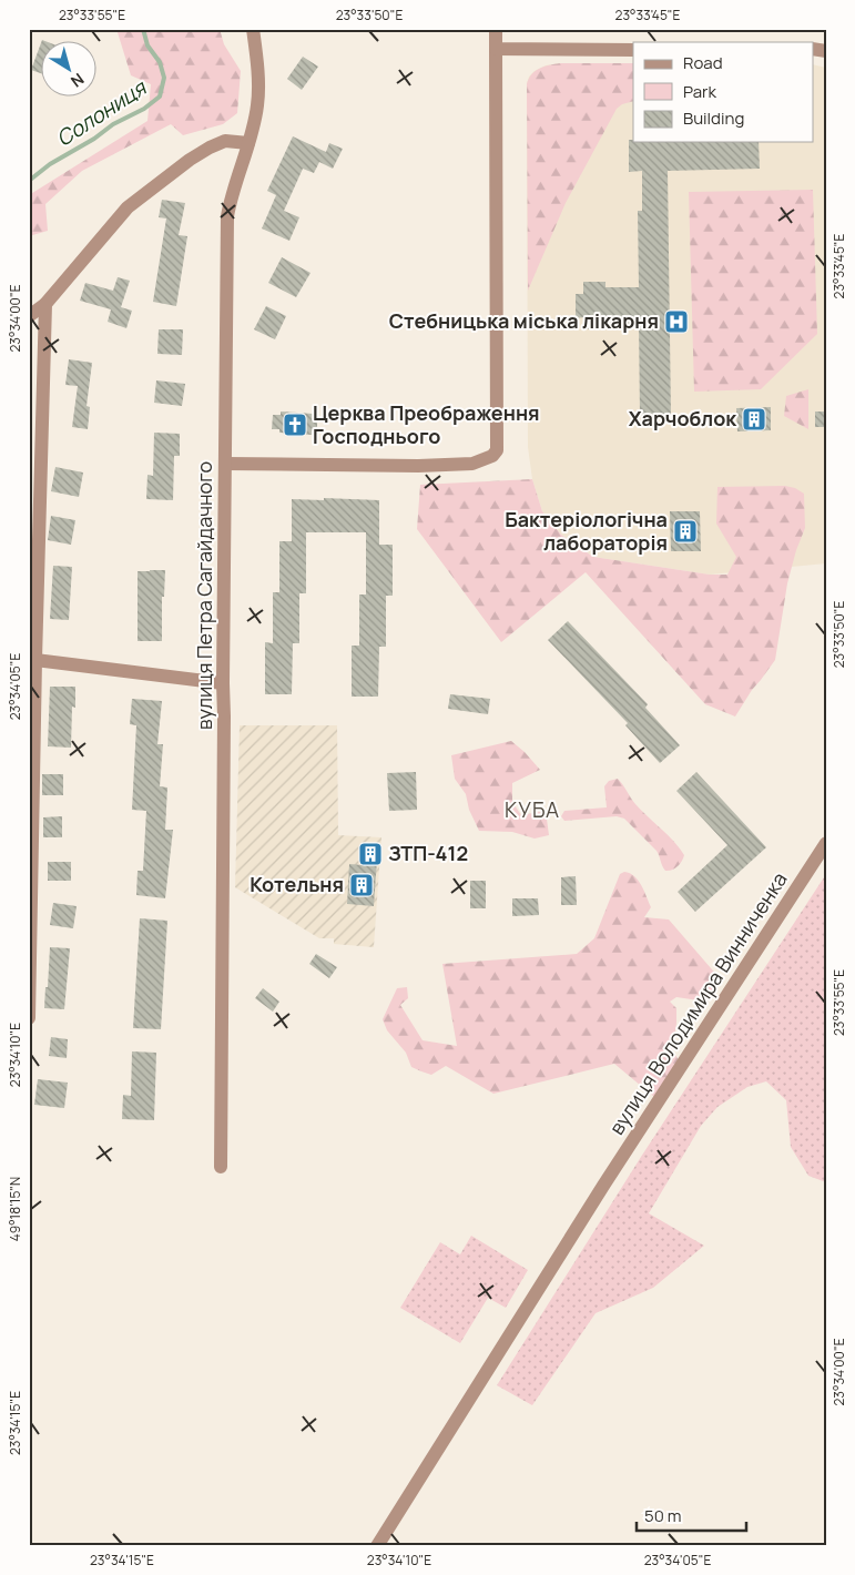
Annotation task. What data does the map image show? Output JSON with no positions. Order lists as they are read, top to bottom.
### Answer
{
  "streets": {
    "street": ["вулиця Петра Сагайдачного", "вулиця Володимира Винниченка"]
  },
  "districts": ["КУБА"],
  "water": ["Солониця"],
  "places": {
    "hospital": ["Стебницька міська лікарня"],
    "building": [
      "Харчоблок",
      "Бактеріологічна лабораторія",
      "ЗТП-412",
      "Котельня"
    ],
    "church": ["Церква Преображення Господнього"]
  },
  "legend": ["Road", "Park", "Building"],
  "scale_bar": "50 m",
  "north": "bottom right",
  "coordinates": [
    "23°33'55\"E",
    "23°33'50\"E",
    "23°33'45\"E",
    "23°34'00\"E",
    "23°34'05\"E",
    "23°34'10\"E",
    "49°18'15\"N",
    "23°34'15\"E"
  ]
}
